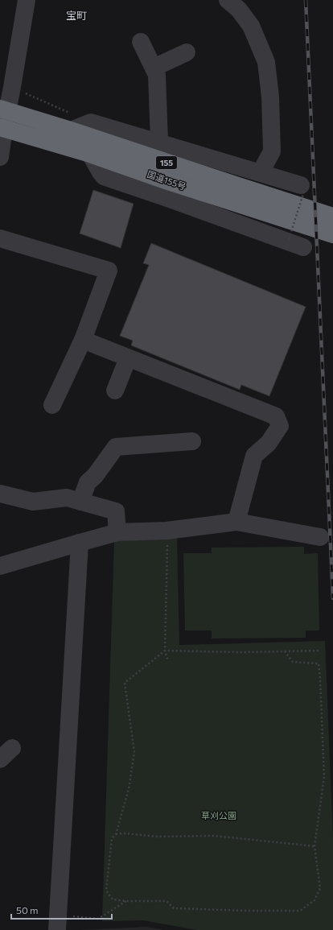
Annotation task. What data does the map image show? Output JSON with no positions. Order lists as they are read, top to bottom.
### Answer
{
  "streets": {
    "highway": ["155", "国道155号"]
  },
  "districts": ["宝町"],
  "parks": ["草刈公園"],
  "scale_bar": "50 m"
}
